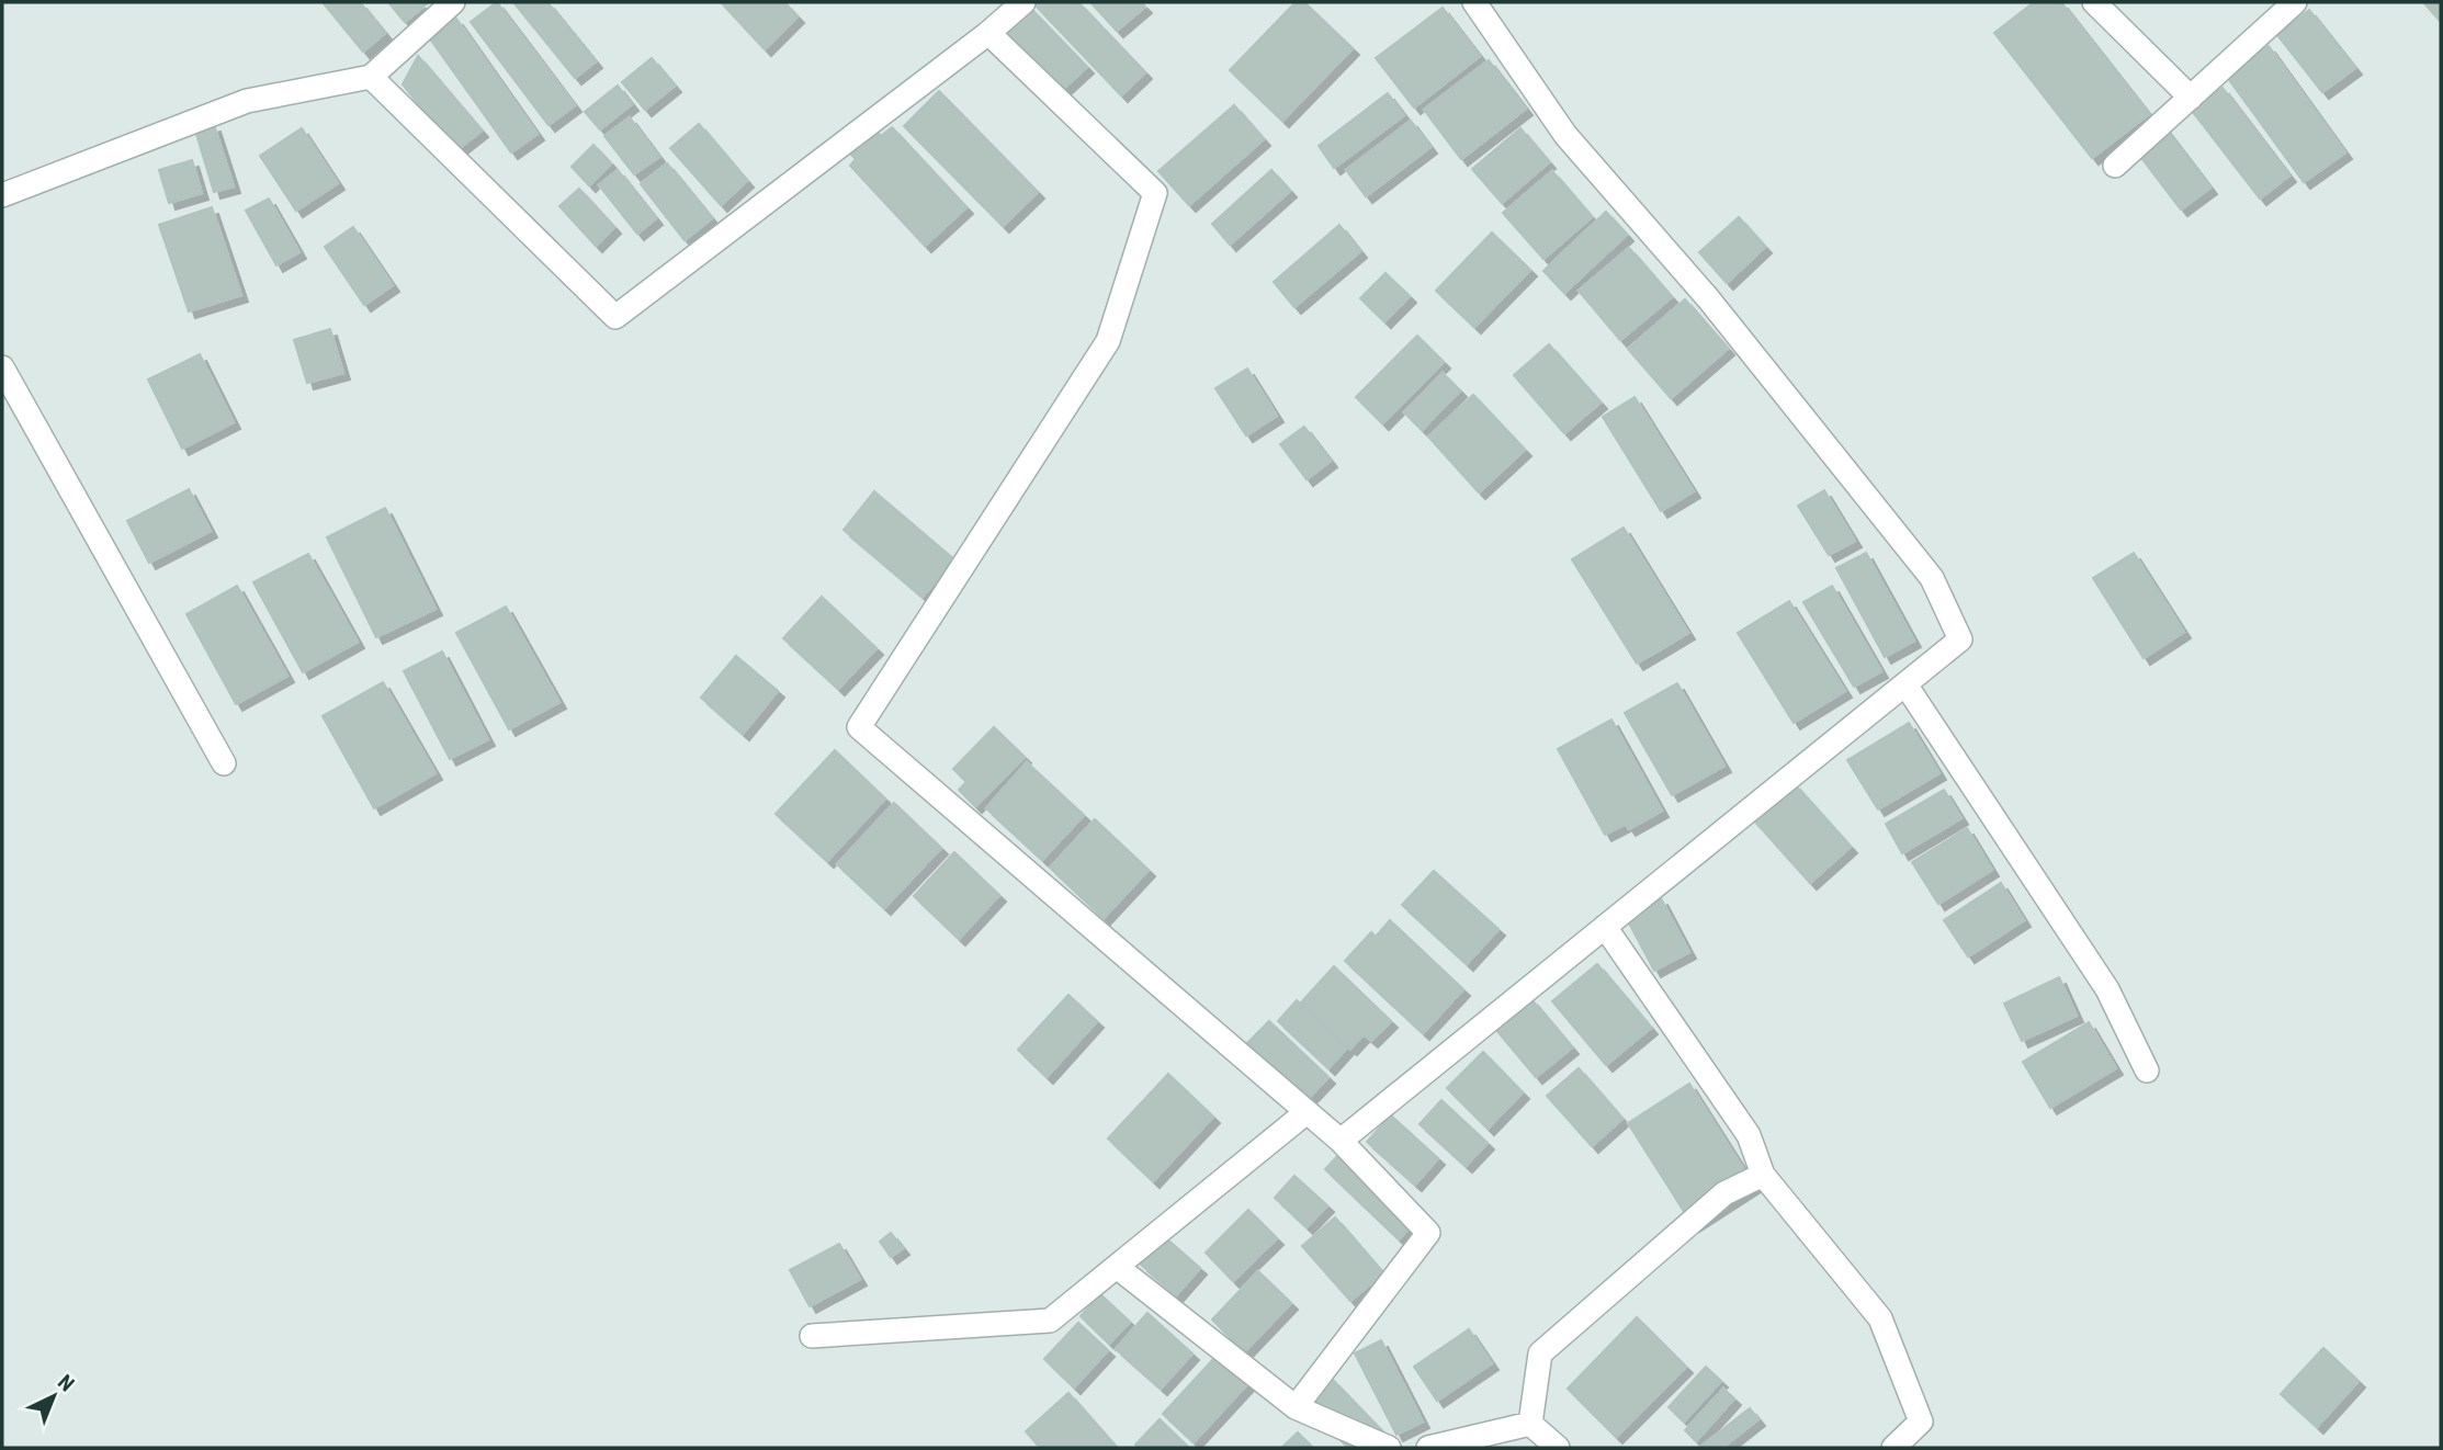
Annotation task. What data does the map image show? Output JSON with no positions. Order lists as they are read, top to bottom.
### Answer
{
  "north": "top right"
}
